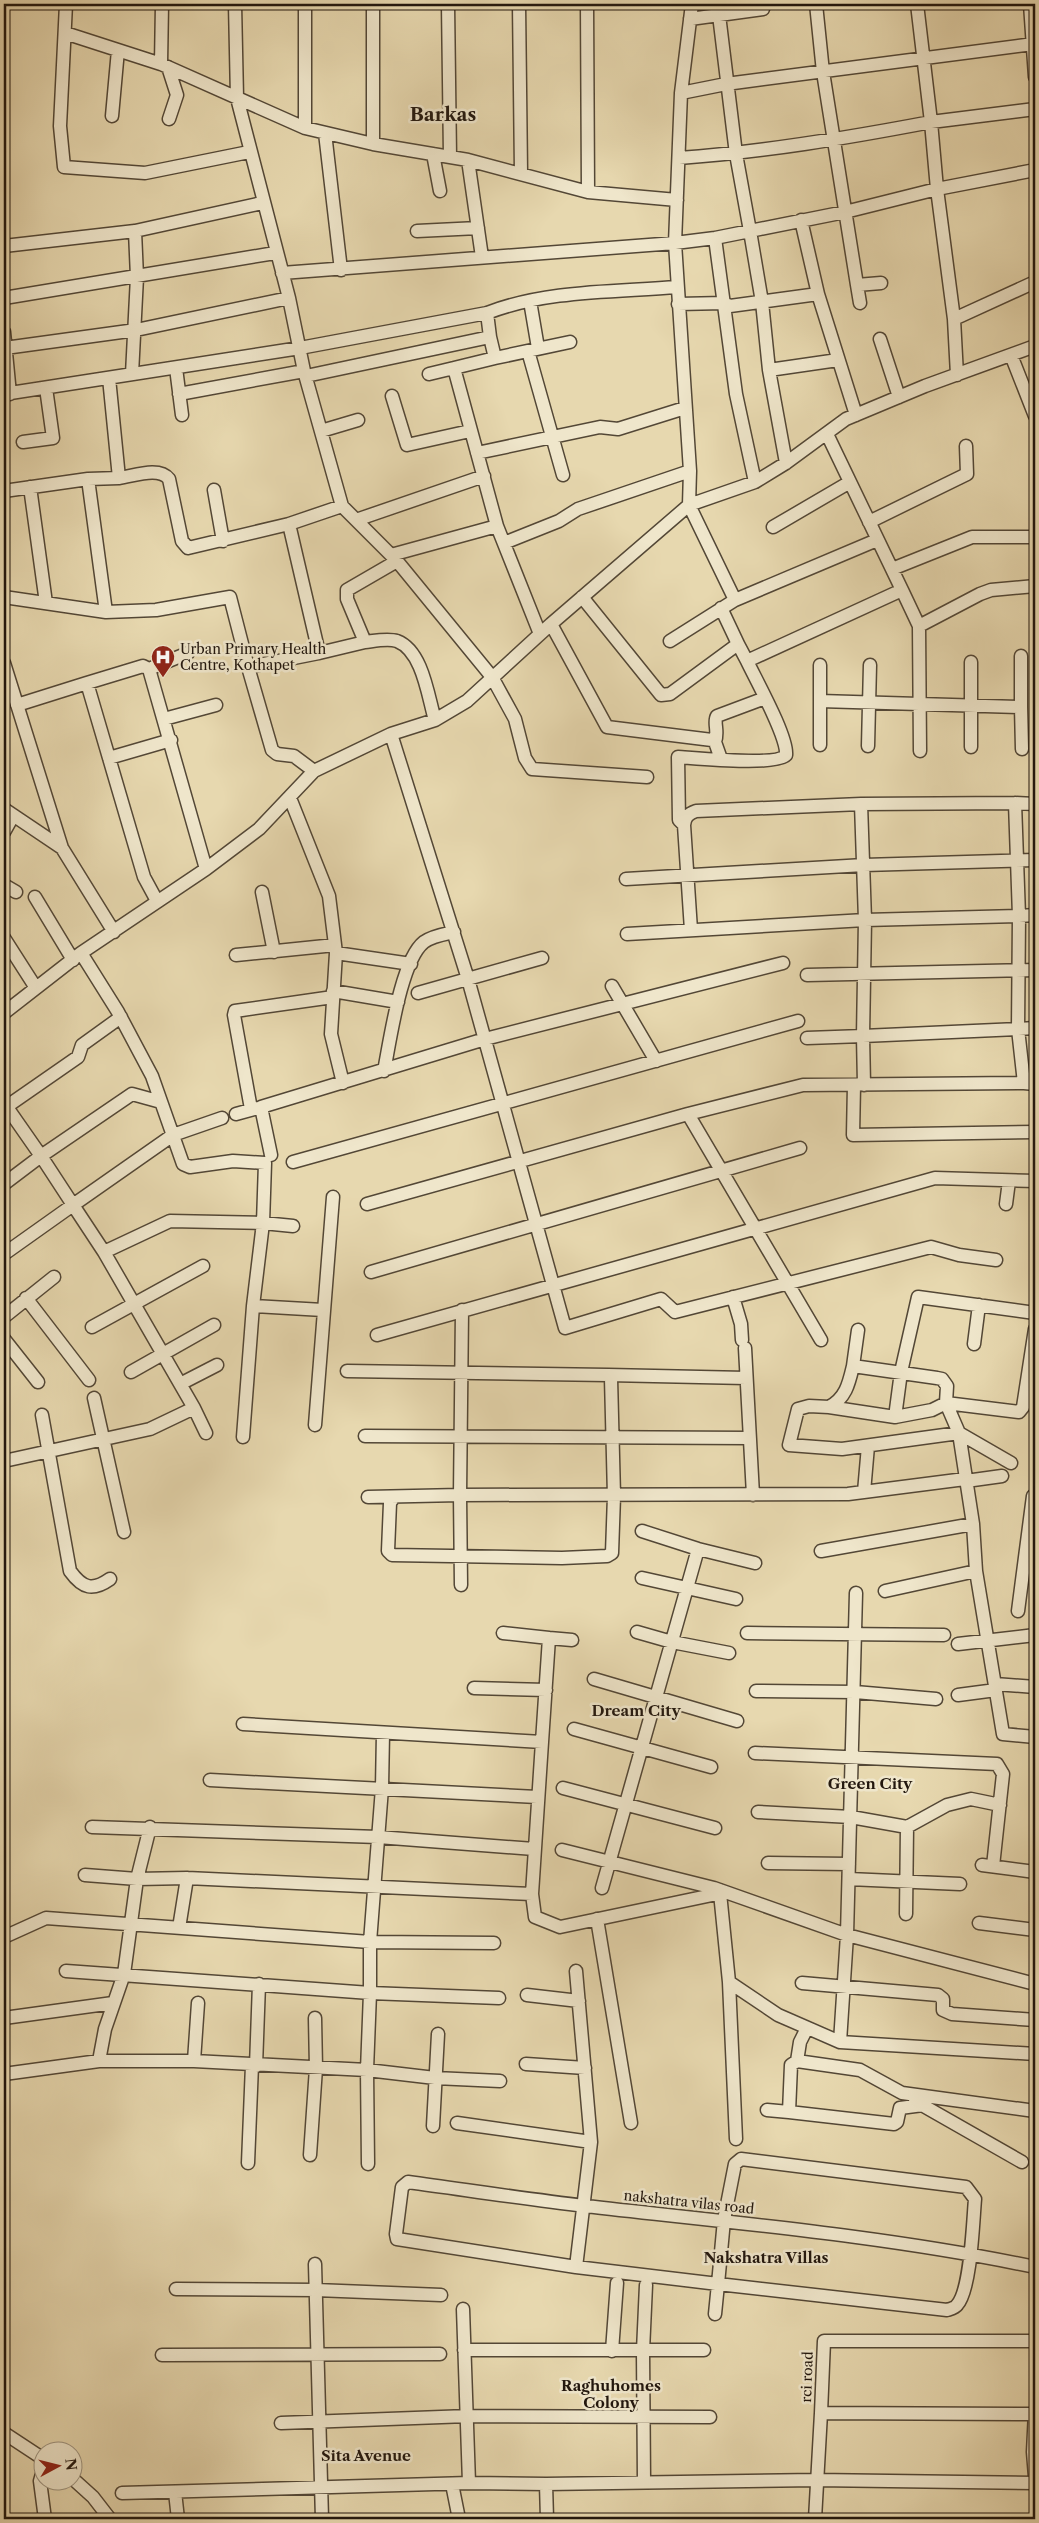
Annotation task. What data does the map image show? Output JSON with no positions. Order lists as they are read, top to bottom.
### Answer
{
  "streets": {
    "street": ["nakshatra vilas road", "rci road"]
  },
  "districts": [
    "Barkas",
    "Dream City",
    "Green City",
    "Nakshatra Villas",
    "Raghuhomes Colony",
    "Sita Avenue"
  ],
  "places": {
    "hospital": ["Urban Primary Health Centre, Kothapet"]
  },
  "north": "right"
}
